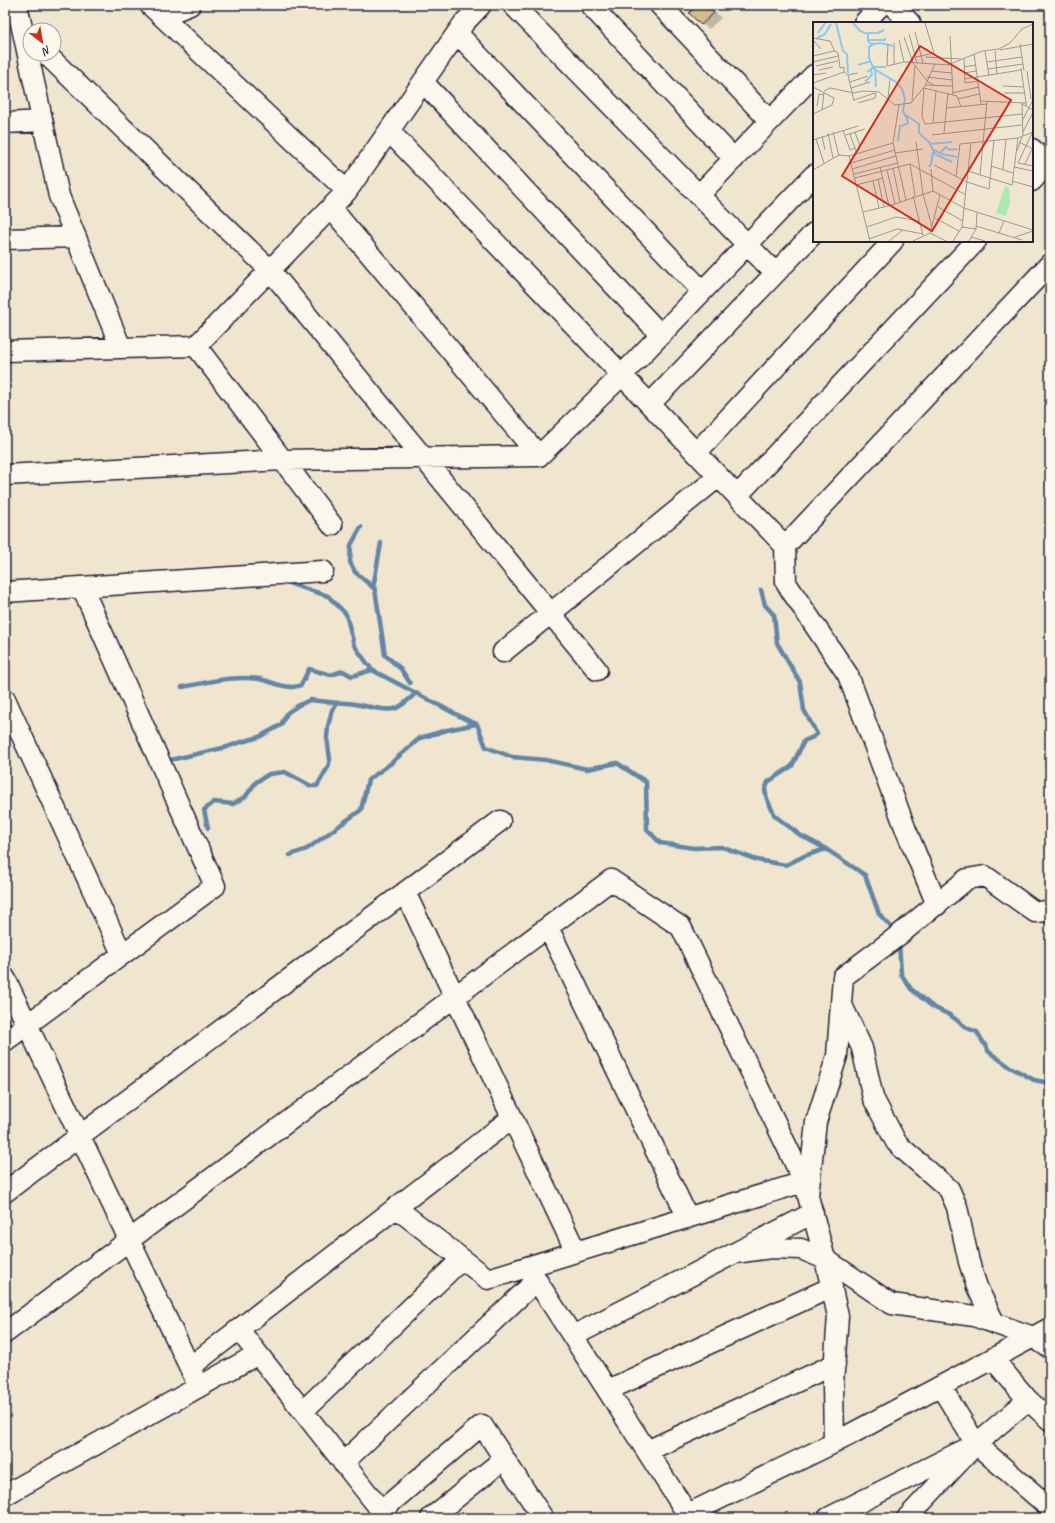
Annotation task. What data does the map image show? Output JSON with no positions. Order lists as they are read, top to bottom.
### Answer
{
  "north": "bottom right"
}
